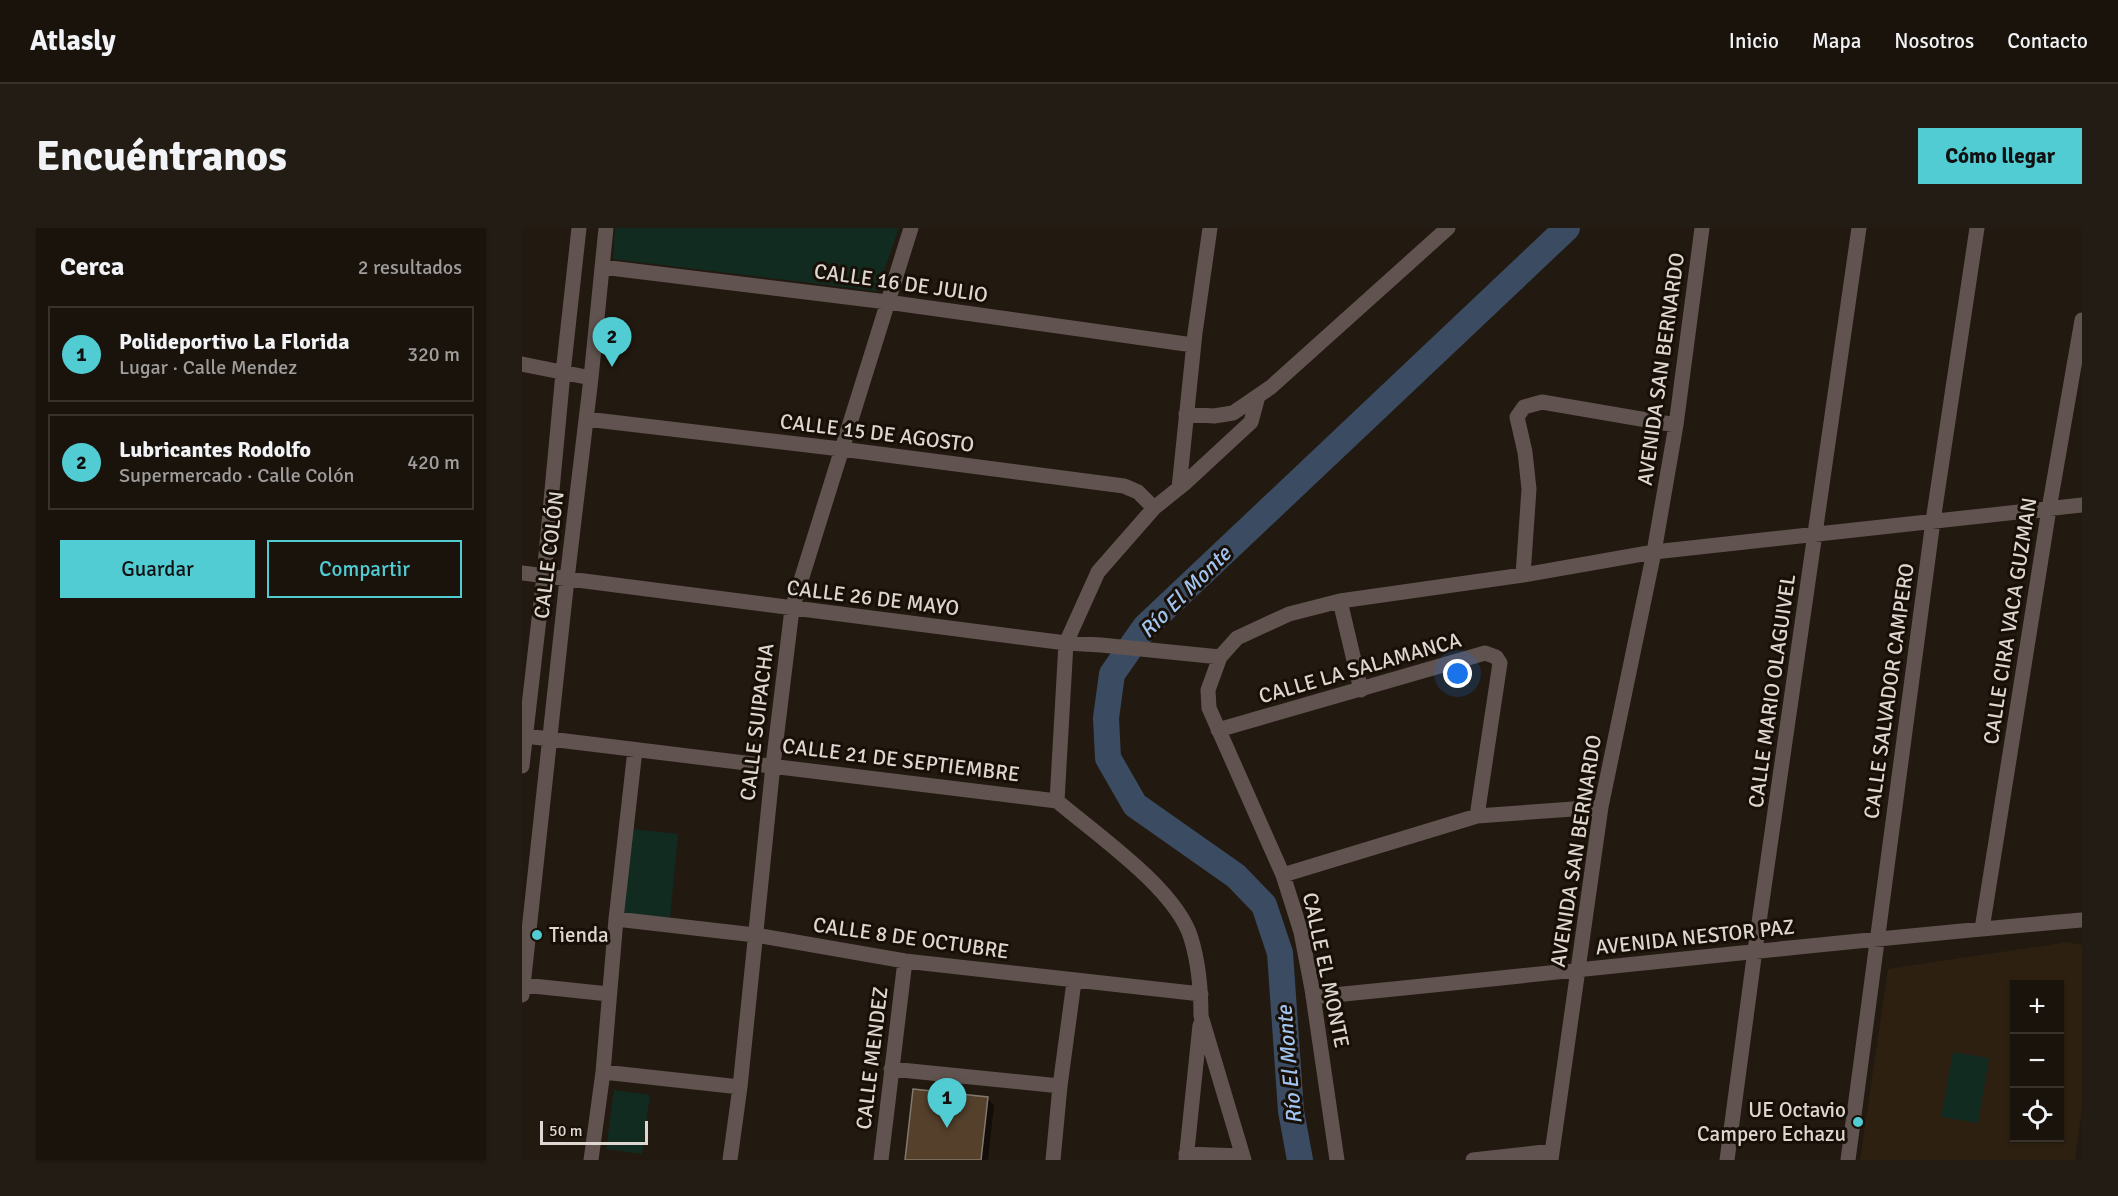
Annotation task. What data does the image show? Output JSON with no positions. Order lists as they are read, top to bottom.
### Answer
{
  "streets": {
    "street": [
      "CALLE 16 DE JULIO",
      "AVENIDA SAN BERNARDO",
      "CALLE 15 DE AGOSTO",
      "CALLE COLÓN",
      "CALLE 26 DE MAYO",
      "CALLE CIRA VACA GUZMAN",
      "CALLE LA SALAMANCA",
      "CALLE MARIO OLAGUIVEL",
      "CALLE SALVADOR CAMPERO",
      "CALLE SUIPACHA",
      "CALLE 21 DE SEPTIEMBRE",
      "AVENIDA NESTOR PAZ",
      "CALLE 8 DE OCTUBRE",
      "CALLE EL MONTE",
      "CALLE MENDEZ"
    ]
  },
  "crossings": [
    ["CALLE 16 DE JULIO", "CALLE COLÓN"],
    ["CALLE 16 DE JULIO", "CALLE SUIPACHA"],
    ["AVENIDA SAN BERNARDO", "AVENIDA NESTOR PAZ"],
    ["CALLE 15 DE AGOSTO", "CALLE COLÓN"],
    ["CALLE 15 DE AGOSTO", "CALLE SUIPACHA"],
    ["CALLE COLÓN", "CALLE 26 DE MAYO"],
    ["CALLE COLÓN", "CALLE 21 DE SEPTIEMBRE"],
    ["CALLE 26 DE MAYO", "CALLE SUIPACHA"],
    ["CALLE CIRA VACA GUZMAN", "AVENIDA NESTOR PAZ"],
    ["CALLE LA SALAMANCA", "CALLE EL MONTE"],
    ["CALLE MARIO OLAGUIVEL", "AVENIDA NESTOR PAZ"],
    ["CALLE SALVADOR CAMPERO", "AVENIDA NESTOR PAZ"],
    ["CALLE SUIPACHA", "CALLE 21 DE SEPTIEMBRE"],
    ["CALLE SUIPACHA", "CALLE 8 DE OCTUBRE"],
    ["AVENIDA NESTOR PAZ", "CALLE EL MONTE"],
    ["CALLE 8 DE OCTUBRE", "CALLE MENDEZ"]
  ],
  "water": ["Río El Monte"],
  "places": ["Tienda", "UE Octavio Campero Echazu"],
  "scale_bar": "50 m",
  "page": {
    "header": "Atlasly",
    "nav": [
      "Inicio",
      "Mapa",
      "Nosotros",
      "Contacto"
    ],
    "buttons": [
      "Cómo llegar",
      ["Guardar", "Compartir"]
    ],
    "title": "Encuéntranos",
    "heading": ["Cerca", "2 resultados"],
    "list": [
      {
        "mark": "1",
        "name": "Polideportivo La Florida",
        "note": "Lugar · Calle Mendez",
        "value": "320 m"
      },
      {
        "mark": "2",
        "name": "Lubricantes Rodolfo",
        "note": "Supermercado · Calle Colón",
        "value": "420 m"
      }
    ],
    "pins": ["2", "1"],
    "map_buttons": ["+", "−"],
    "scale": "50 m"
  }
}
